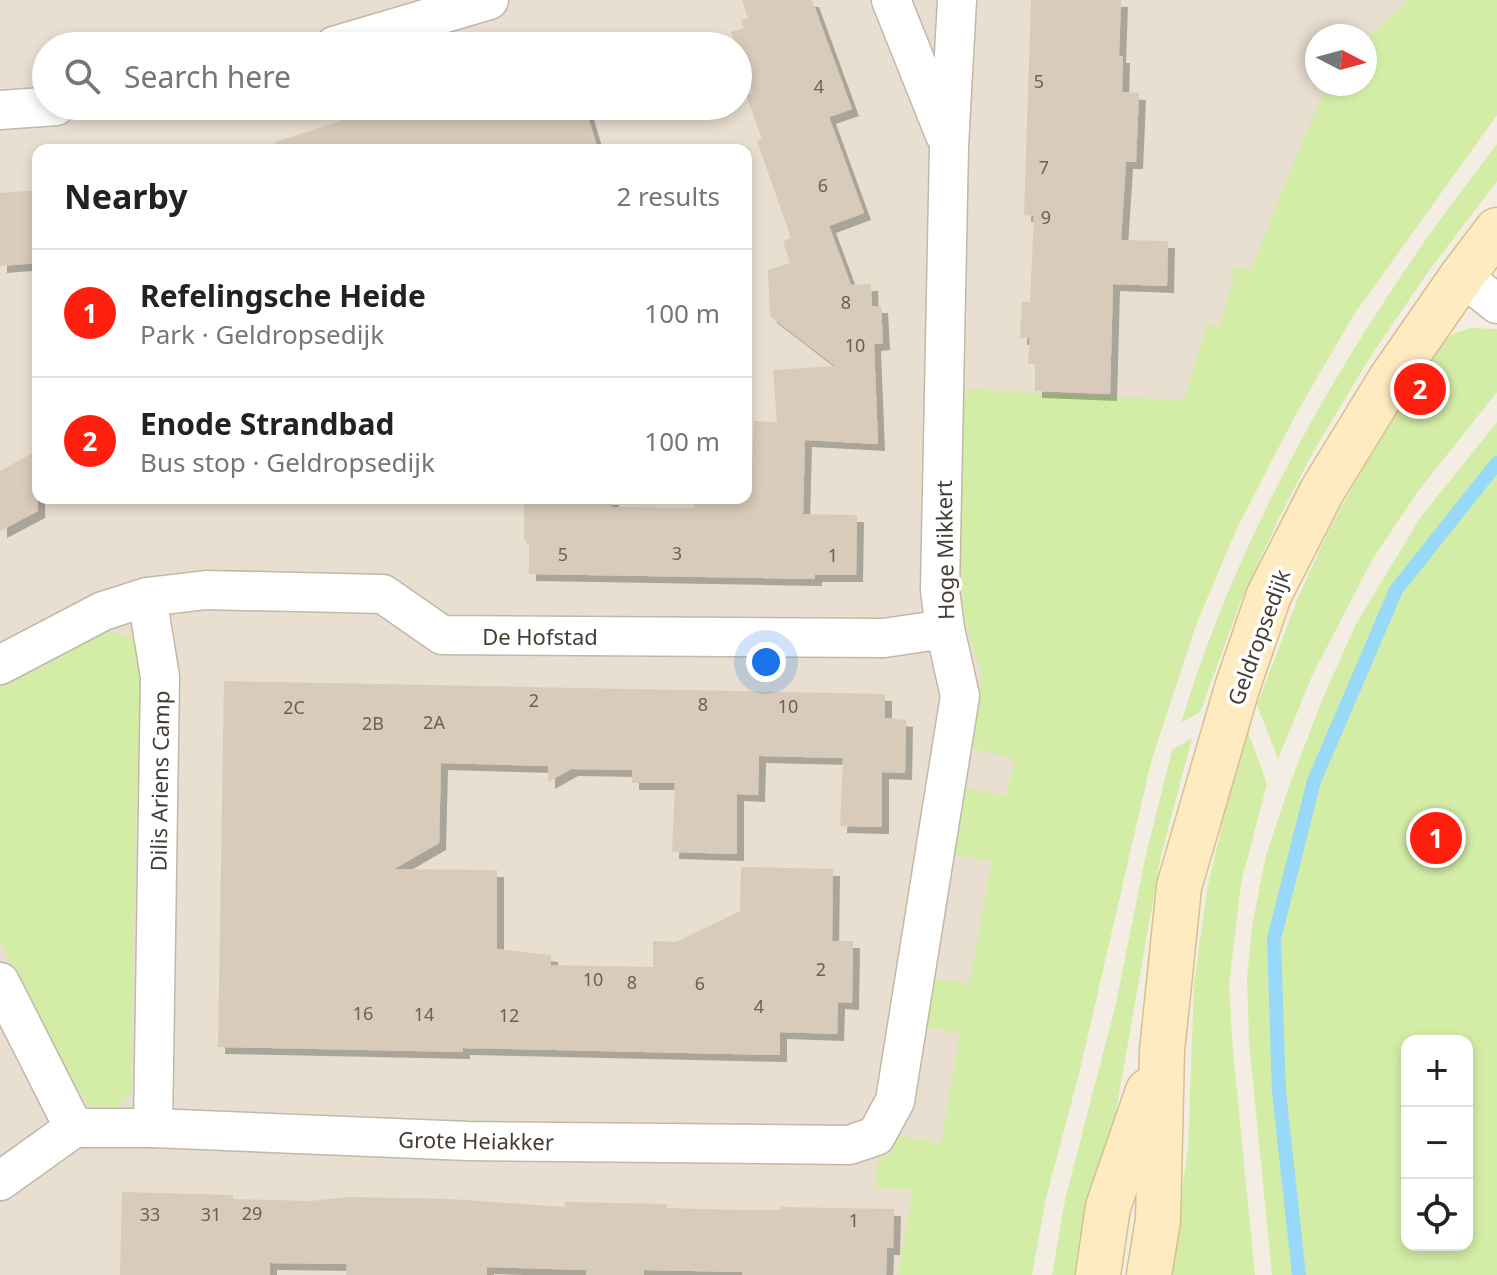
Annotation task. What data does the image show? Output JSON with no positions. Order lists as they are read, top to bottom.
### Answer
{
  "streets": {
    "street": [
      "Hoge Mikkert",
      "De Hofstad",
      "Geldropsedijk",
      "Dilis Ariens Camp",
      "Grote Heiakker"
    ]
  },
  "crossings": [
    ["Hoge Mikkert", "De Hofstad"],
    ["Hoge Mikkert", "Grote Heiakker"],
    ["De Hofstad", "Dilis Ariens Camp"],
    ["Dilis Ariens Camp", "Grote Heiakker"]
  ],
  "house_numbers": [
    "5",
    "4",
    "7",
    "6",
    "9",
    "8",
    "10",
    "3",
    "5",
    "1",
    "2",
    "8",
    "10",
    "2C",
    "2A",
    "2B",
    "2",
    "10",
    "8",
    "6",
    "4",
    "16",
    "14",
    "12",
    "29",
    "33",
    "31",
    "1"
  ],
  "north": "right",
  "page": {
    "search": "Search here",
    "heading": ["Nearby", "2 results"],
    "list": [
      {
        "mark": "1",
        "name": "Refelingsche Heide",
        "note": "Park · Geldropsedijk",
        "value": "100 m"
      },
      {
        "mark": "2",
        "name": "Enode Strandbad",
        "note": "Bus stop · Geldropsedijk",
        "value": "100 m"
      }
    ],
    "pins": ["2", "1"],
    "map_buttons": ["+", "−"]
  }
}
